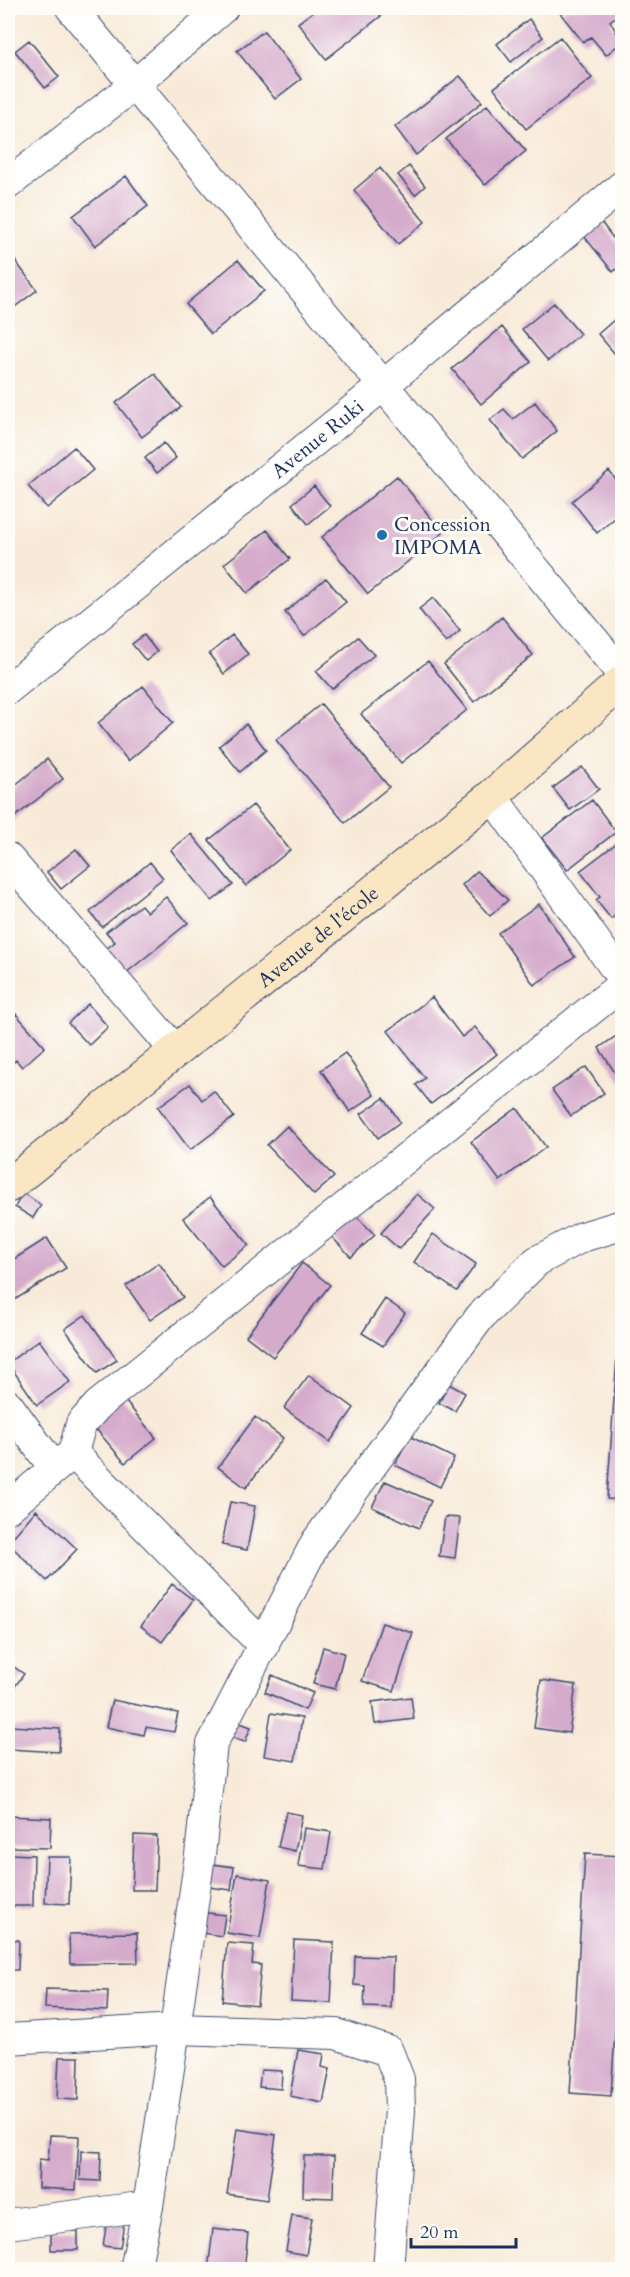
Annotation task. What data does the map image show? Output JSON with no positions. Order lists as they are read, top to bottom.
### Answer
{
  "streets": {
    "street": ["Avenue Ruki", "Avenue de l'école"]
  },
  "places": ["Concession IMPOMA"],
  "scale_bar": "20 m"
}
